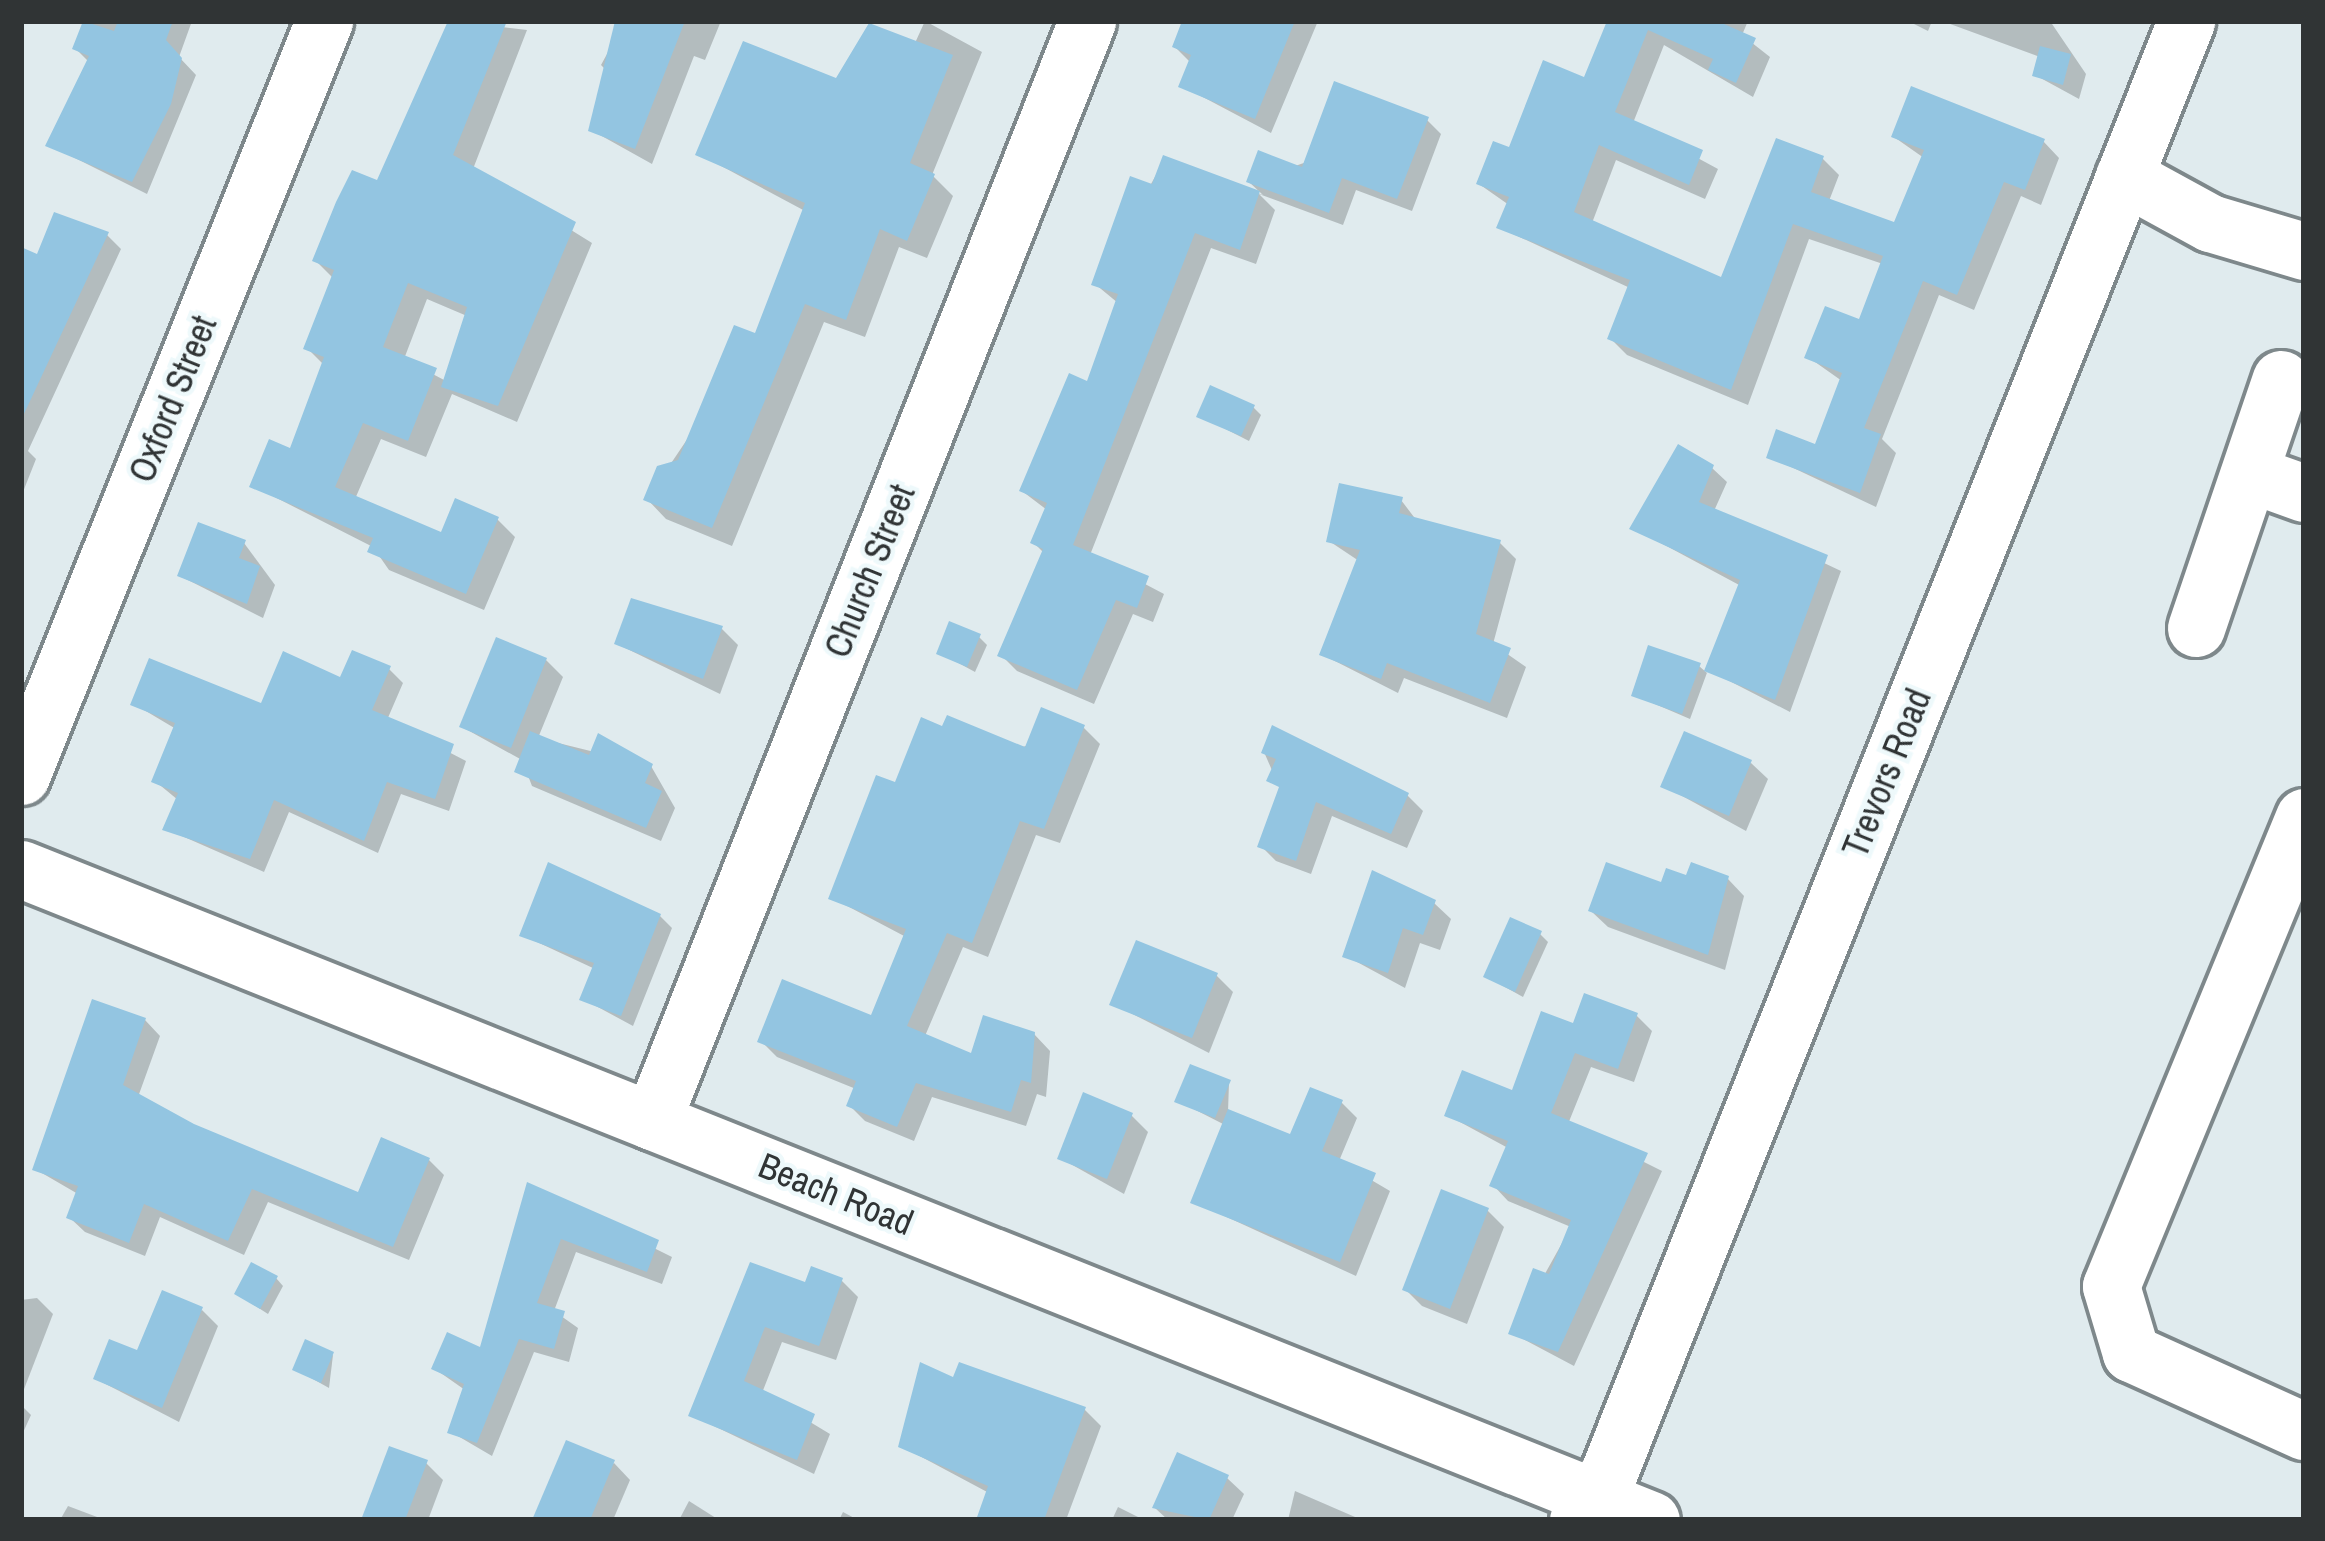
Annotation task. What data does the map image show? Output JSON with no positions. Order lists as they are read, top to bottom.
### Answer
{
  "streets": {
    "street": [
      "Oxford Street",
      "Church Street",
      "Trevors Road",
      "Beach Road"
    ]
  },
  "crossings": [
    ["Church Street", "Beach Road"],
    ["Trevors Road", "Beach Road"]
  ]
}
